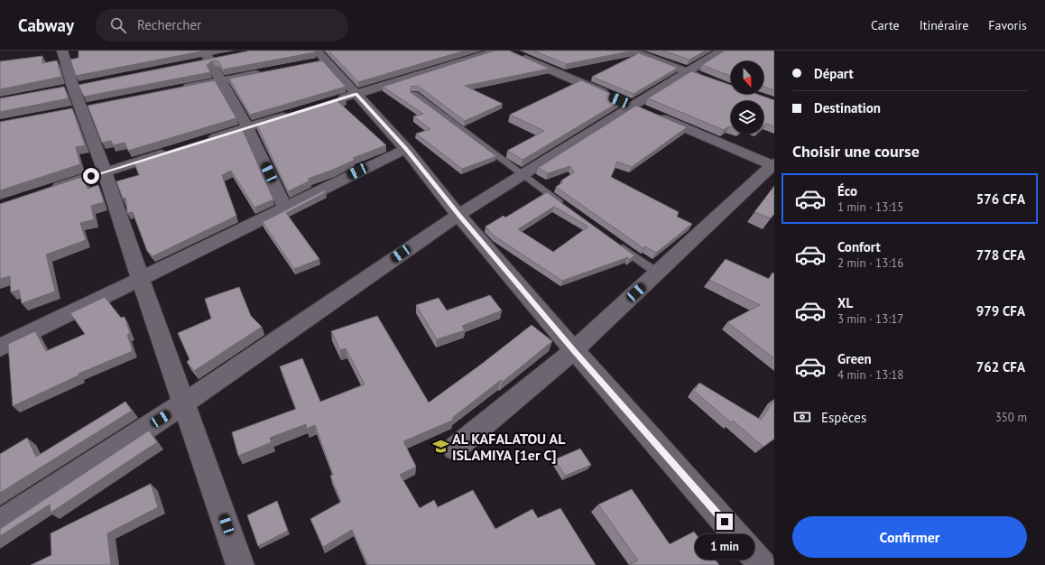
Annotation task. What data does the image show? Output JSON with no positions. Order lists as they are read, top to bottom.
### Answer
{
  "places": {
    "school or university": ["AL KAFALATOU AL ISLAMIYA [1er C]"]
  },
  "north": "bottom",
  "page": {
    "header": "Cabway",
    "search": "Rechercher",
    "nav": ["Carte", "Itinéraire", "Favoris"],
    "banner": ["Départ", "Destination"],
    "heading": "Choisir une course",
    "list": [
      {
        "name": "Éco",
        "note": "1 min · 13:15",
        "value": "576 CFA"
      },
      {
        "name": "Confort",
        "note": "2 min · 13:16",
        "value": "778 CFA"
      },
      {
        "name": "XL",
        "note": "3 min · 13:17",
        "value": "979 CFA"
      },
      {
        "name": "Green",
        "note": "4 min · 13:18",
        "value": "762 CFA"
      }
    ],
    "pay": ["Espèces", "350 m"],
    "buttons": "Confirmer",
    "bubble": "1 min"
  }
}
